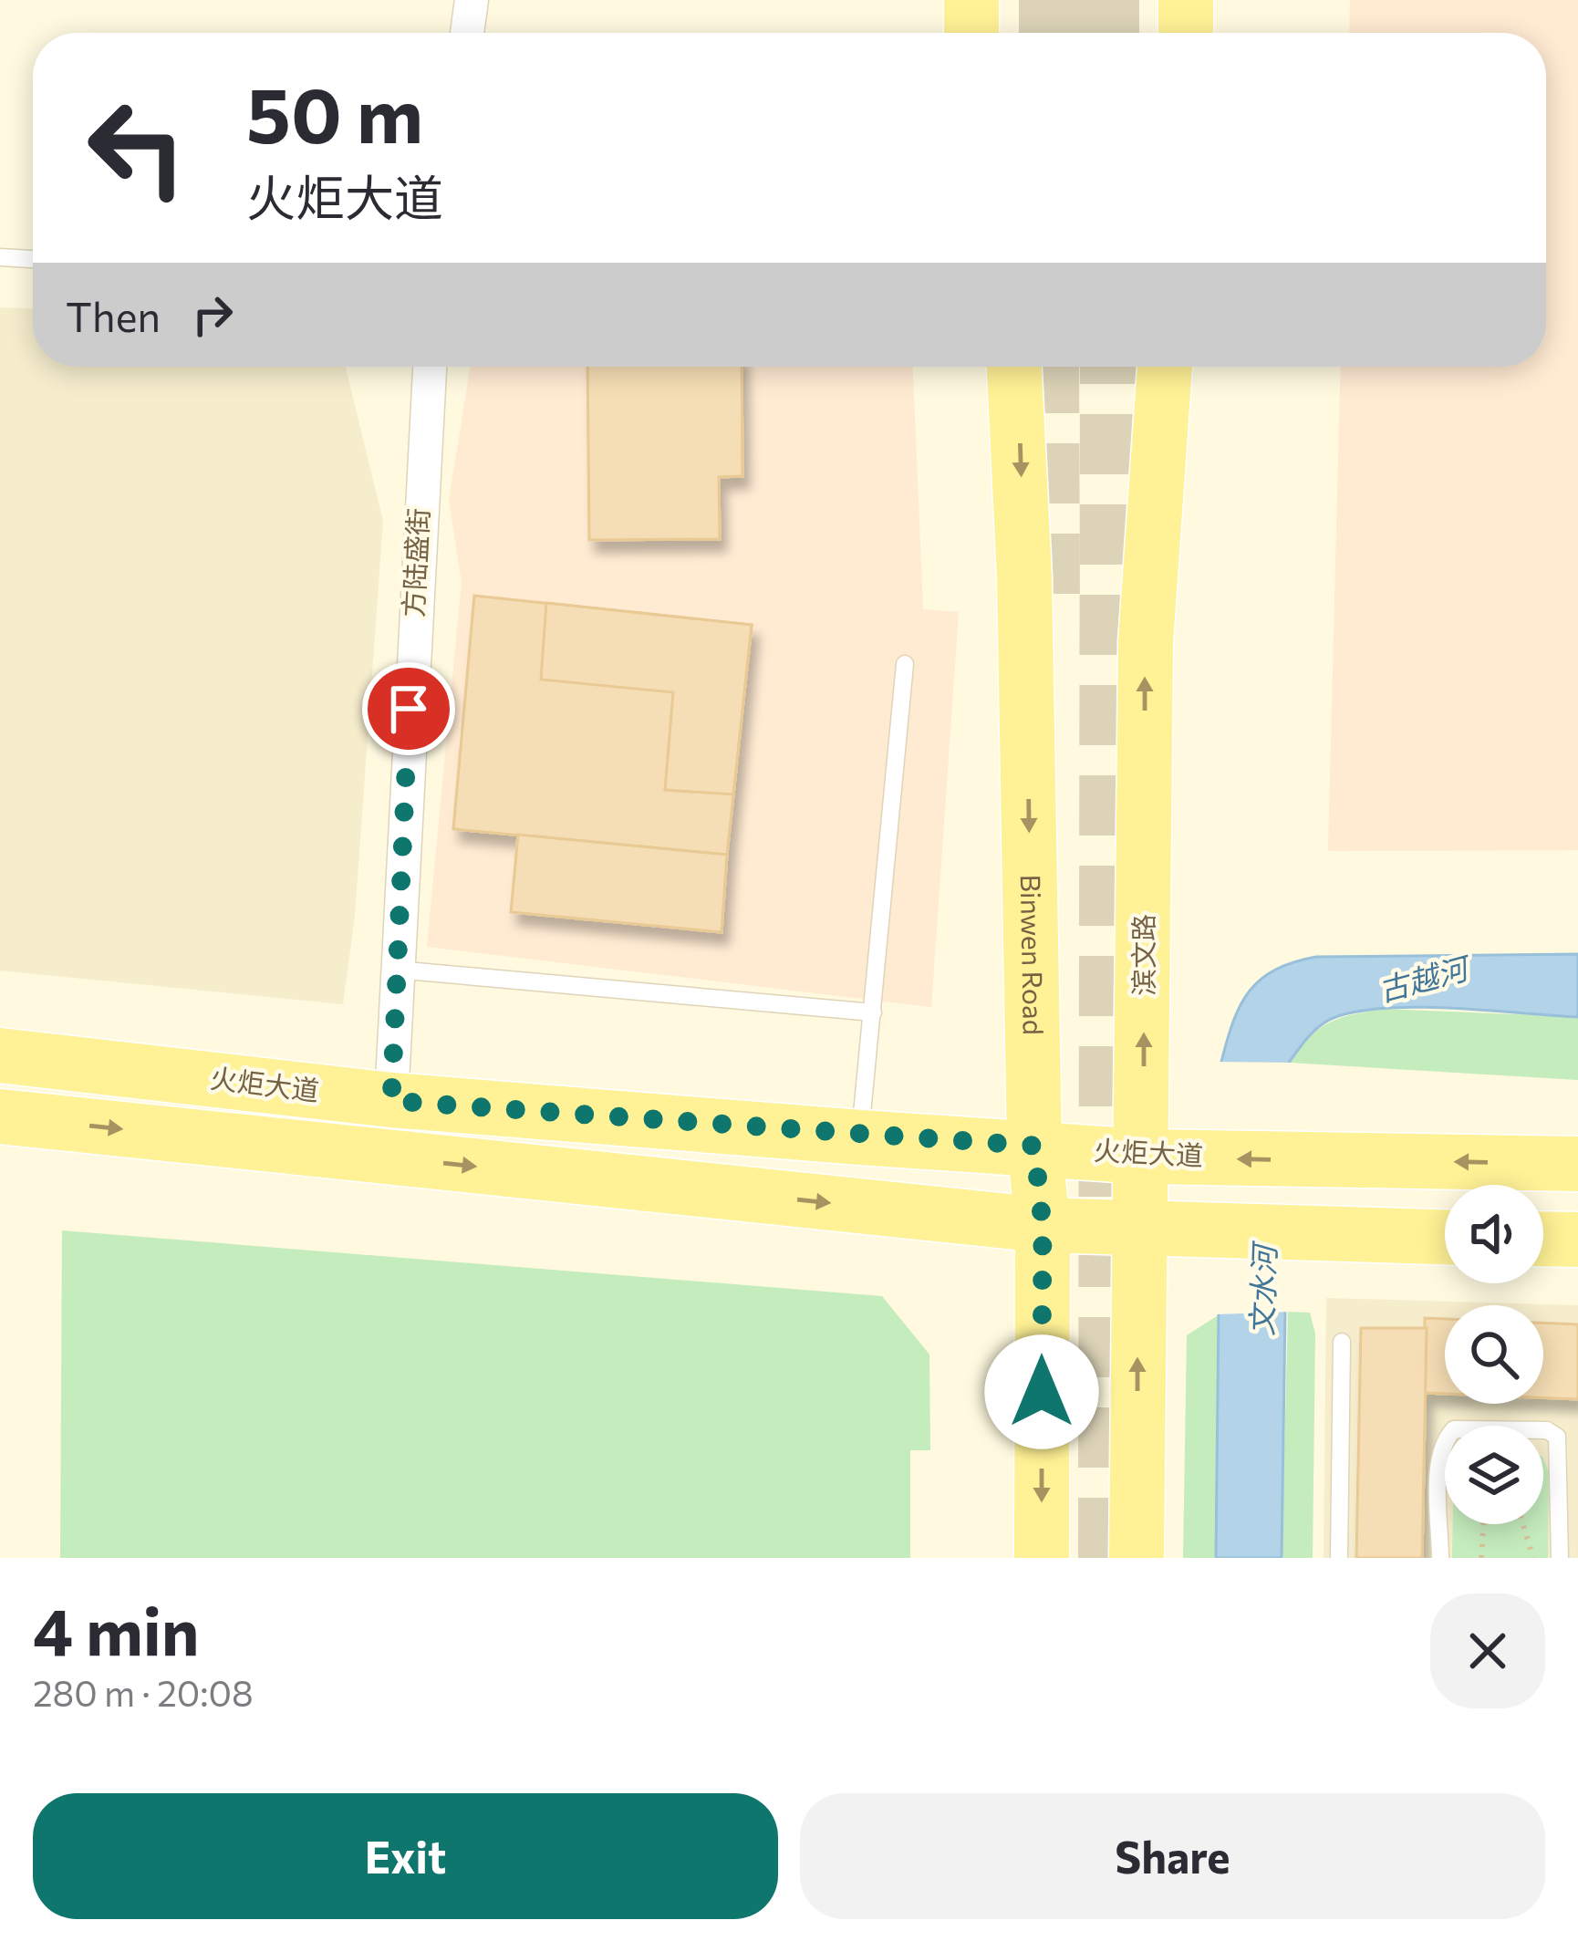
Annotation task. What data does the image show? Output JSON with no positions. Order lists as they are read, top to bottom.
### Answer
{
  "streets": {
    "main road": ["Binwen Road", "滨文路", "火炬大道"],
    "street": ["方陆盛街"]
  },
  "crossings": [
    ["方陆盛街", "火炬大道"],
    ["Binwen Road", "火炬大道"],
    ["滨文路", "火炬大道"]
  ],
  "one_way": ["Binwen Road", "滨文路"],
  "water": ["古越河", "文水河"],
  "page": {
    "turn": ["50 m", "火炬大道"],
    "then": "Then",
    "heading": ["4 min", "280 m · 20:08"],
    "buttons": ["Exit", "Share"]
  }
}
